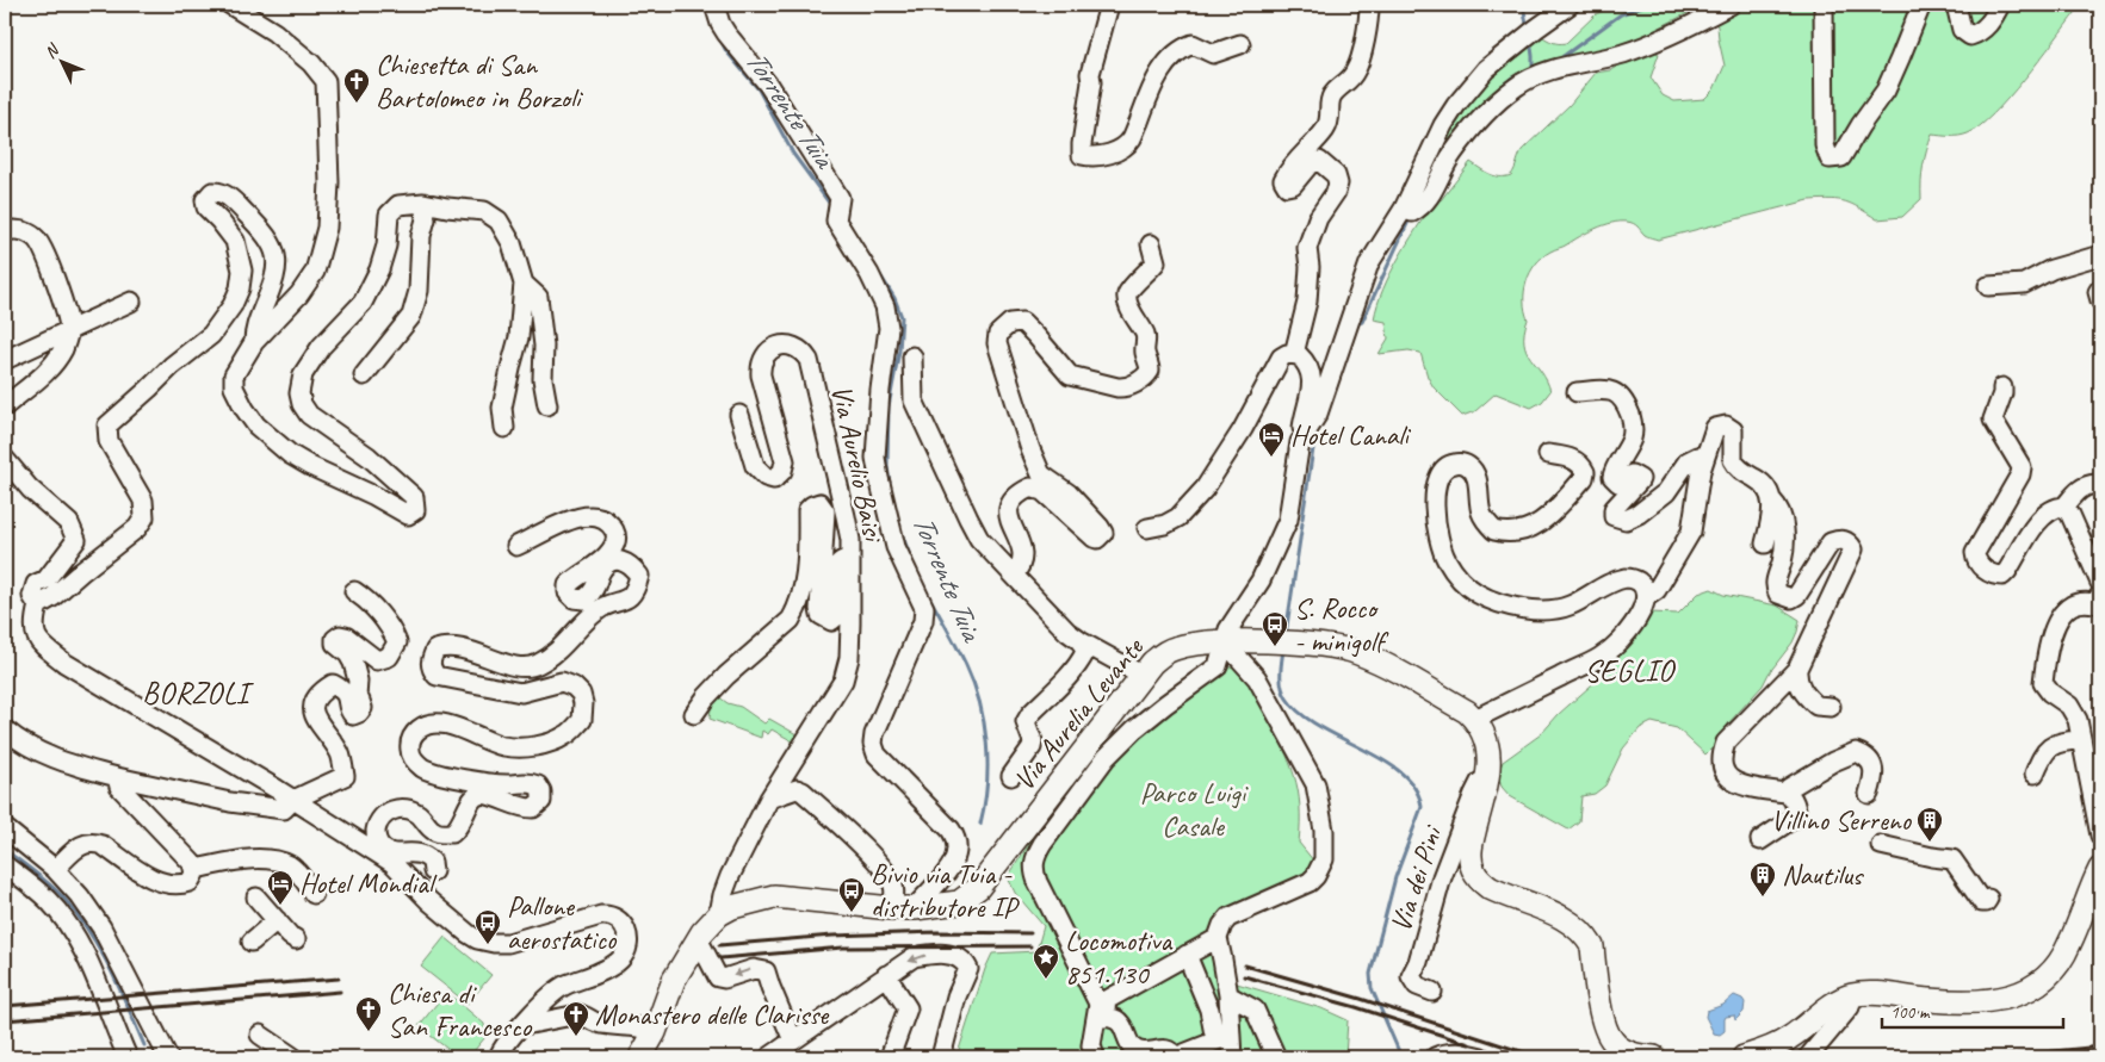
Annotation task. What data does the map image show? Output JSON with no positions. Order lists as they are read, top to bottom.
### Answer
{
  "streets": {
    "main road": ["Via Aurelia Levante"],
    "street": ["Via Aurelio Baisi", "Via dei Pini"]
  },
  "crossings": [
    ["Via Aurelio Baisi", "Via Aurelia Levante"]
  ],
  "districts": ["SEGLIO", "BORZOLI"],
  "water": ["Torrente Tuia"],
  "parks": ["Parco Luigi Casale"],
  "places": {
    "church": ["Chiesetta di San Bartolomeo in Borzoli", "Chiesa di San Francesco", "Monastero delle Clarisse"],
    "hotel": ["Hotel Canali", "Hotel Mondial"],
    "bus stop": ["S. Rocco - minigolf", "Bivio via Tuia - distributore IP", "Pallone aerostatico"],
    "building": ["Villino Serreno", "Nautilus"],
    "place": ["Locomotiva 851.130"]
  },
  "scale_bar": "100 m",
  "north": "top left"
}
